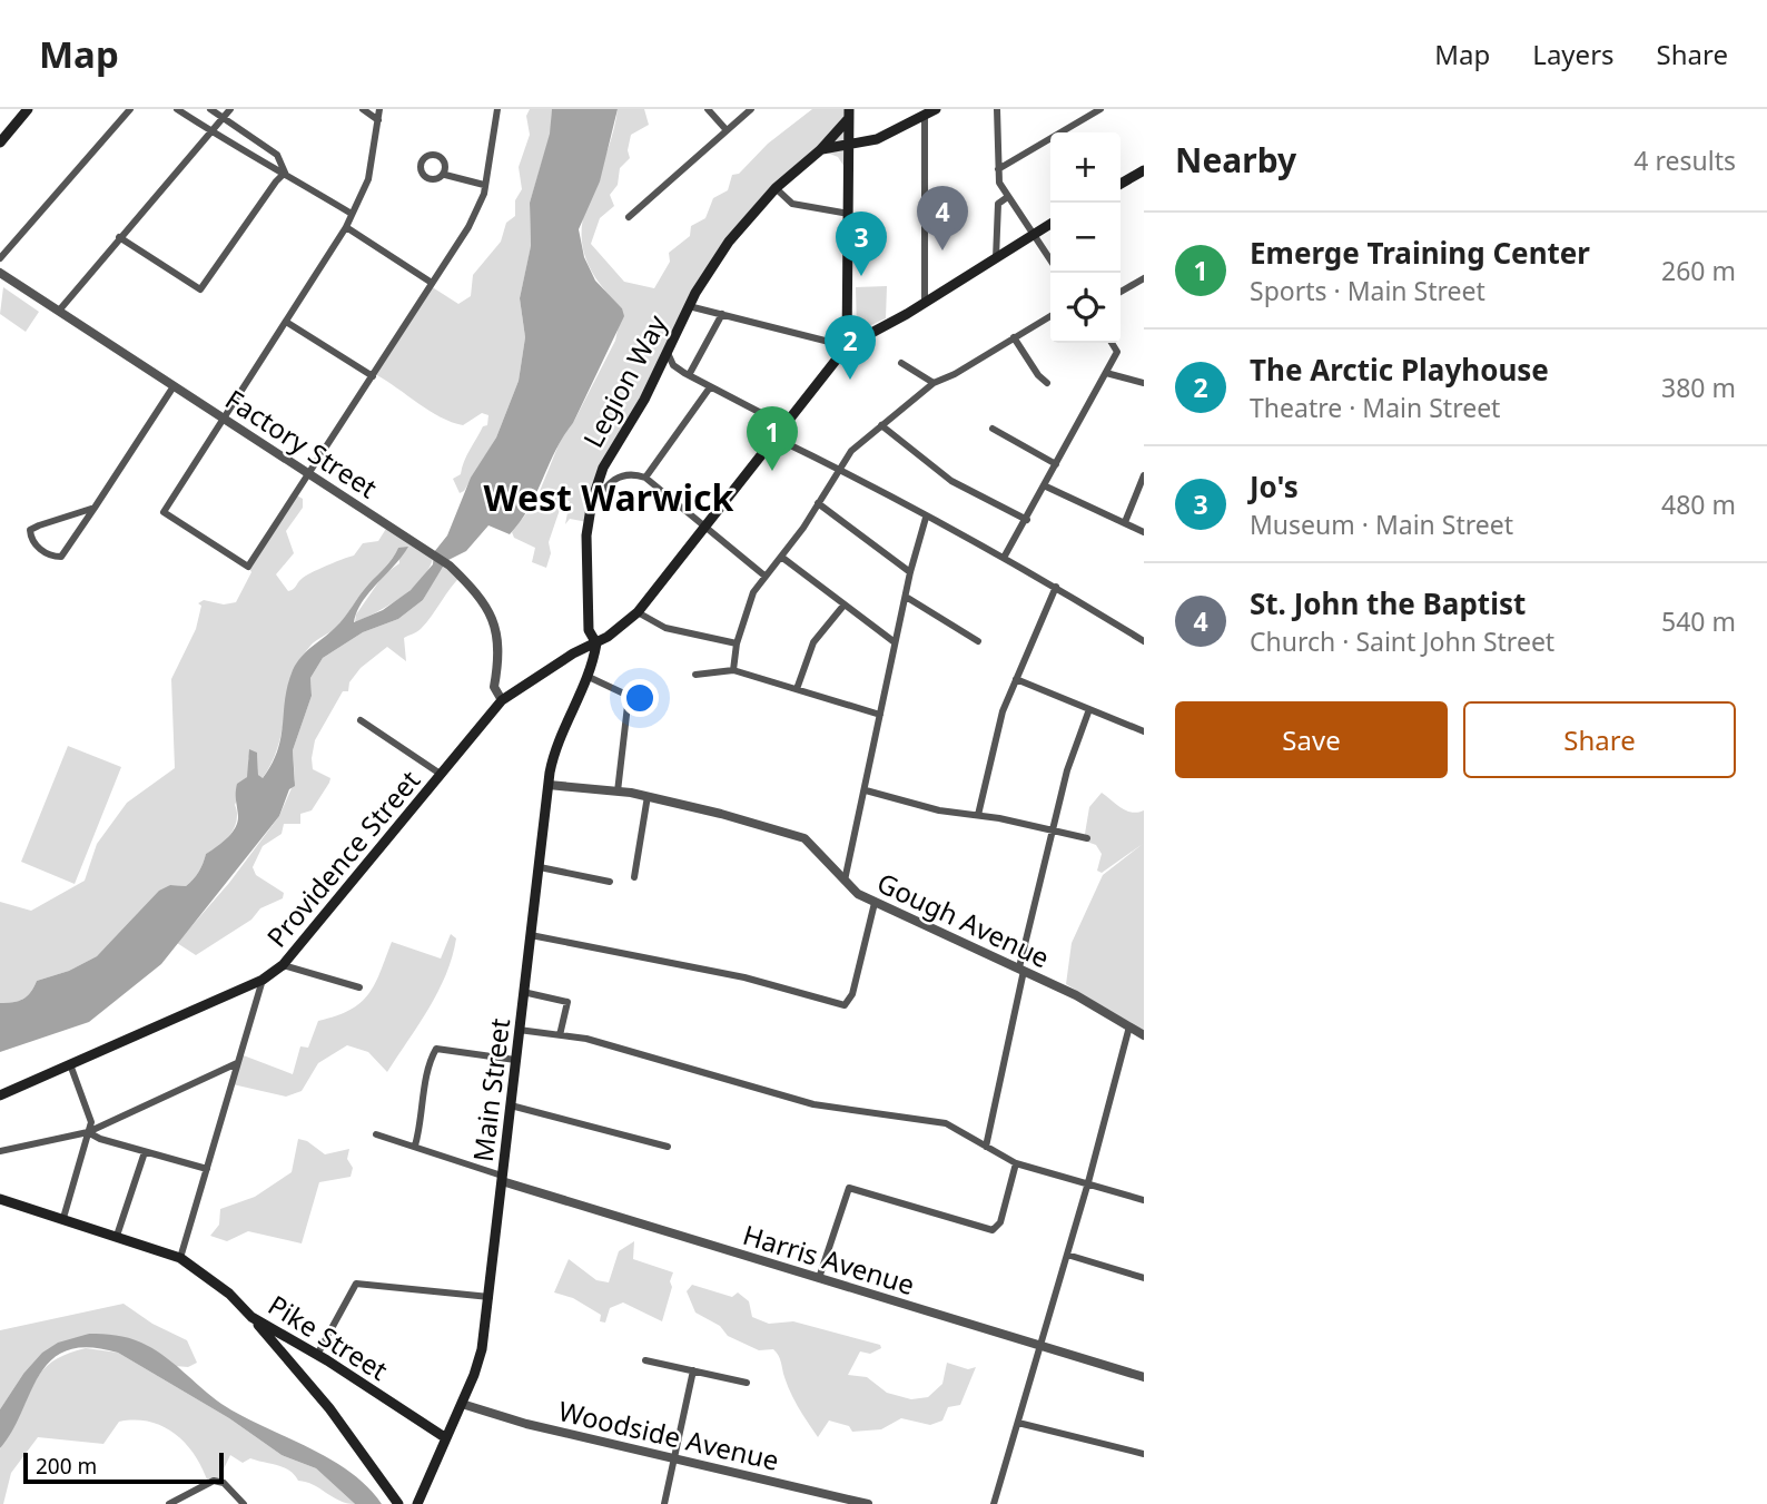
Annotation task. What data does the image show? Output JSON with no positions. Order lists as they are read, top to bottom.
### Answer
{
  "streets": {
    "main road": [
      "Legion Way",
      "Providence Street",
      "Main Street",
      "Pike Street"
    ],
    "street": [
      "Factory Street",
      "Gough Avenue",
      "Harris Avenue",
      "Woodside Avenue"
    ]
  },
  "crossings": [
    ["Legion Way", "Providence Street"],
    ["Legion Way", "Main Street"],
    ["Factory Street", "Providence Street"],
    ["Gough Avenue", "Main Street"],
    ["Main Street", "Harris Avenue"],
    ["Main Street", "Pike Street"],
    ["Main Street", "Woodside Avenue"]
  ],
  "districts": ["West Warwick"],
  "scale_bar": "200 m",
  "page": {
    "header": "Map",
    "nav": ["Map", "Layers", "Share"],
    "heading": ["Nearby", "4 results"],
    "map_buttons": ["+", "−"],
    "pins": [
      "4",
      "3",
      "2",
      "1"
    ],
    "list": [
      {
        "mark": "1",
        "name": "Emerge Training Center",
        "note": "Sports · Main Street",
        "value": "260 m"
      },
      {
        "mark": "2",
        "name": "The Arctic Playhouse",
        "note": "Theatre · Main Street",
        "value": "380 m"
      },
      {
        "mark": "3",
        "name": "Jo's",
        "note": "Museum · Main Street",
        "value": "480 m"
      },
      {
        "mark": "4",
        "name": "St. John the Baptist",
        "note": "Church · Saint John Street",
        "value": "540 m"
      }
    ],
    "buttons": ["Save", "Share"],
    "scale": "200 m"
  }
}
